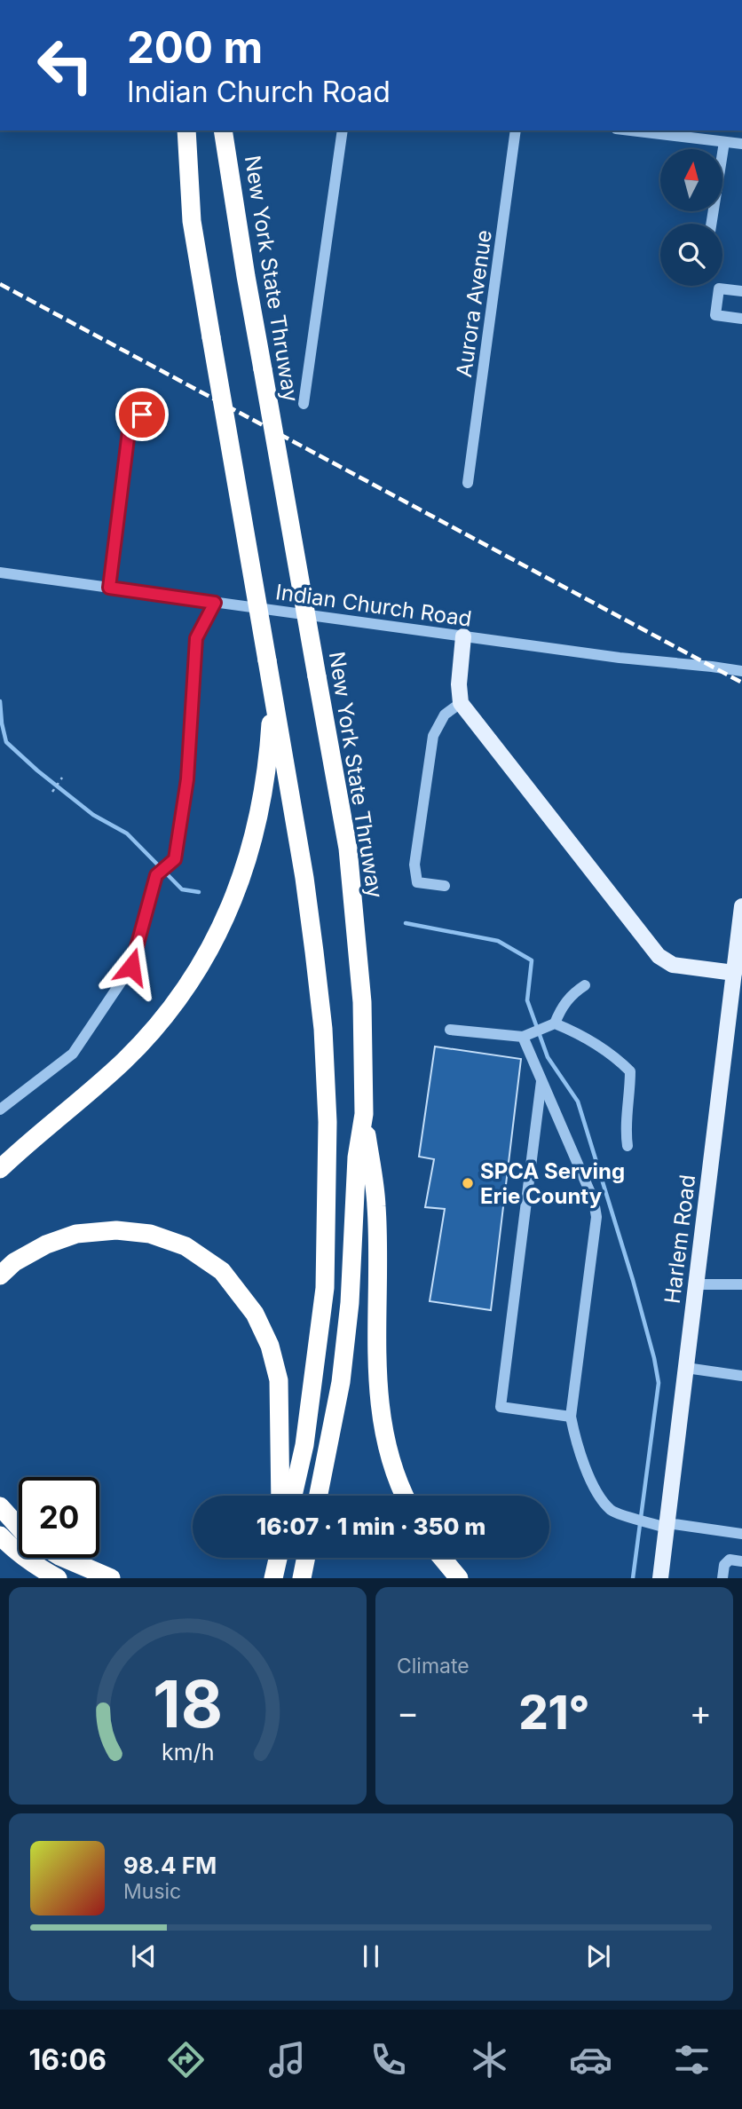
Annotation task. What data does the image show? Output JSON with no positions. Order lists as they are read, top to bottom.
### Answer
{
  "streets": {
    "highway": ["New York State Thruway"],
    "main road": ["Harlem Road"],
    "street": ["Aurora Avenue", "Indian Church Road"]
  },
  "places": ["SPCA Serving Erie County"],
  "north": "top",
  "page": {
    "turn": ["200 m", "Indian Church Road"],
    "limit": "20",
    "trip": "16:07 · 1 min · 350 m",
    "tile": "Climate",
    "heat": ["−", "21°", "+"],
    "song": ["98.4 FM", "Music"],
    "tabs": "16:06",
    "gauge": ["18", "km/h"]
  }
}
